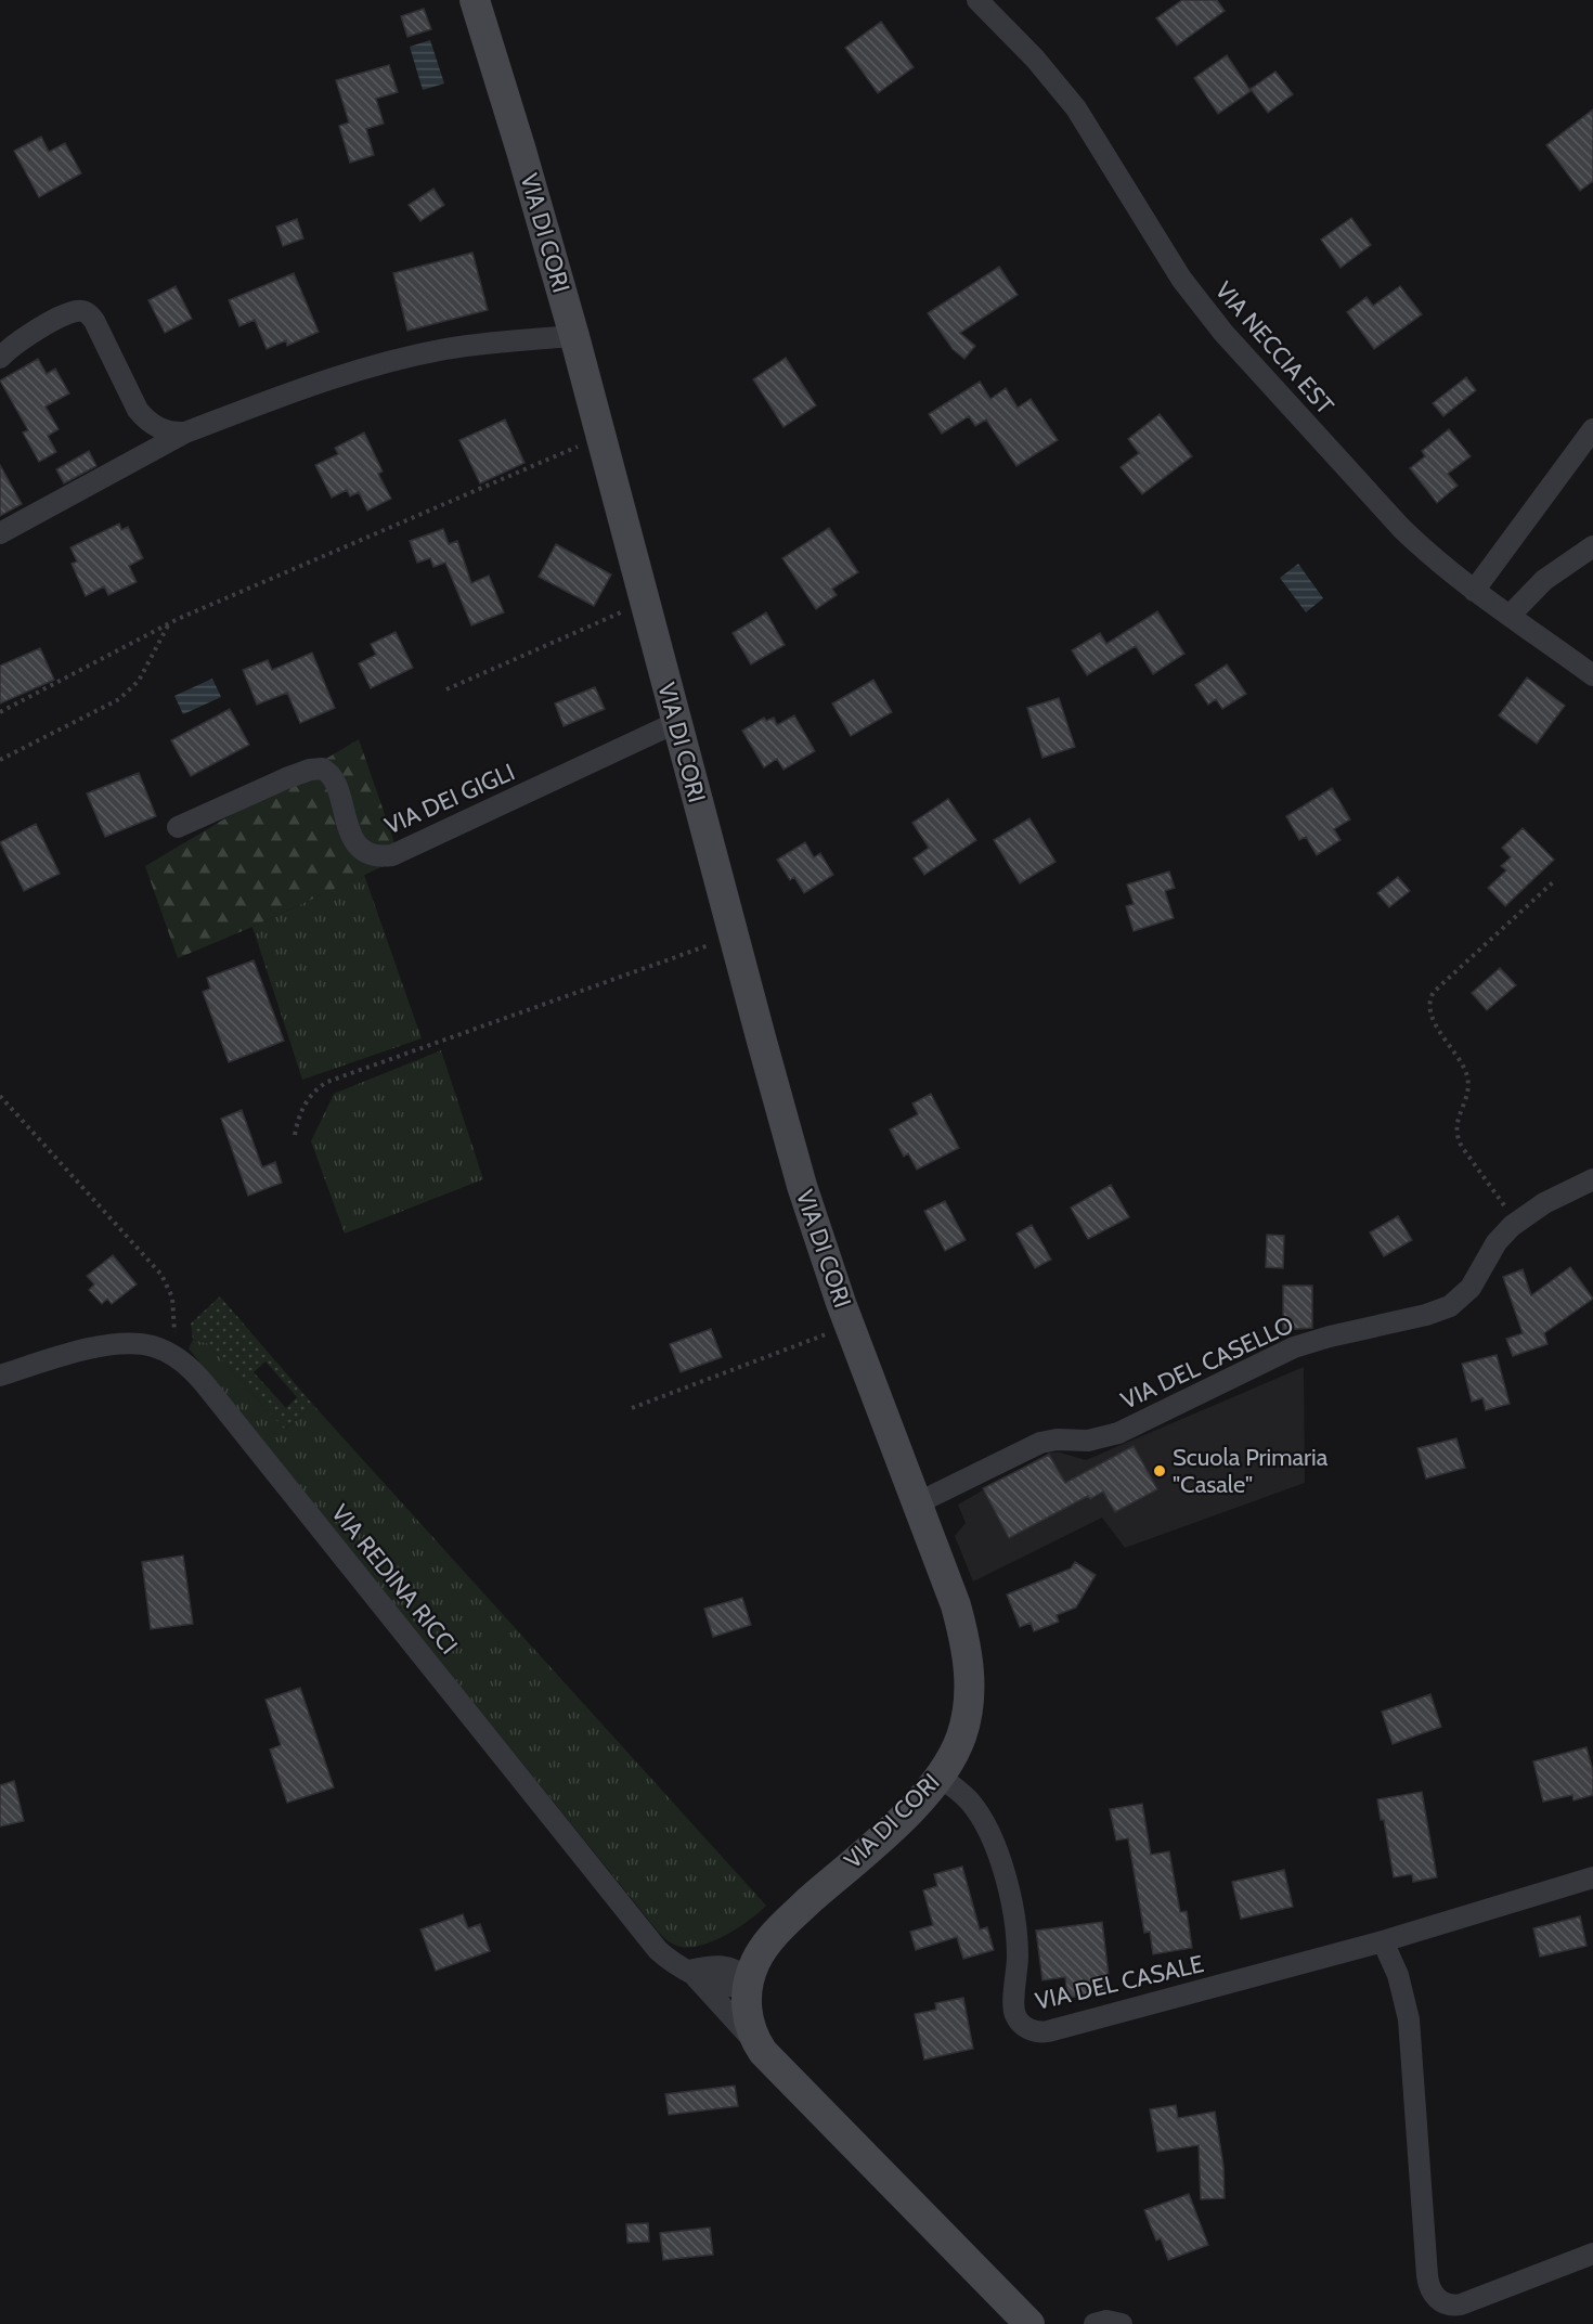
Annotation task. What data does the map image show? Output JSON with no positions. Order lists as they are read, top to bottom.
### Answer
{
  "streets": {
    "main road": ["VIA DI CORI"],
    "street": [
      "VIA NECCIA EST",
      "VIA DEI GIGLI",
      "VIA DEL CASELLO",
      "VIA REDINA RICCI",
      "VIA DEL CASALE"
    ]
  },
  "crossings": [
    ["VIA DI CORI", "VIA DEI GIGLI"],
    ["VIA DI CORI", "VIA DEL CASELLO"],
    ["VIA DI CORI", "VIA DEL CASALE"]
  ],
  "places": ["Scuola Primaria \"Casale\""]
}
